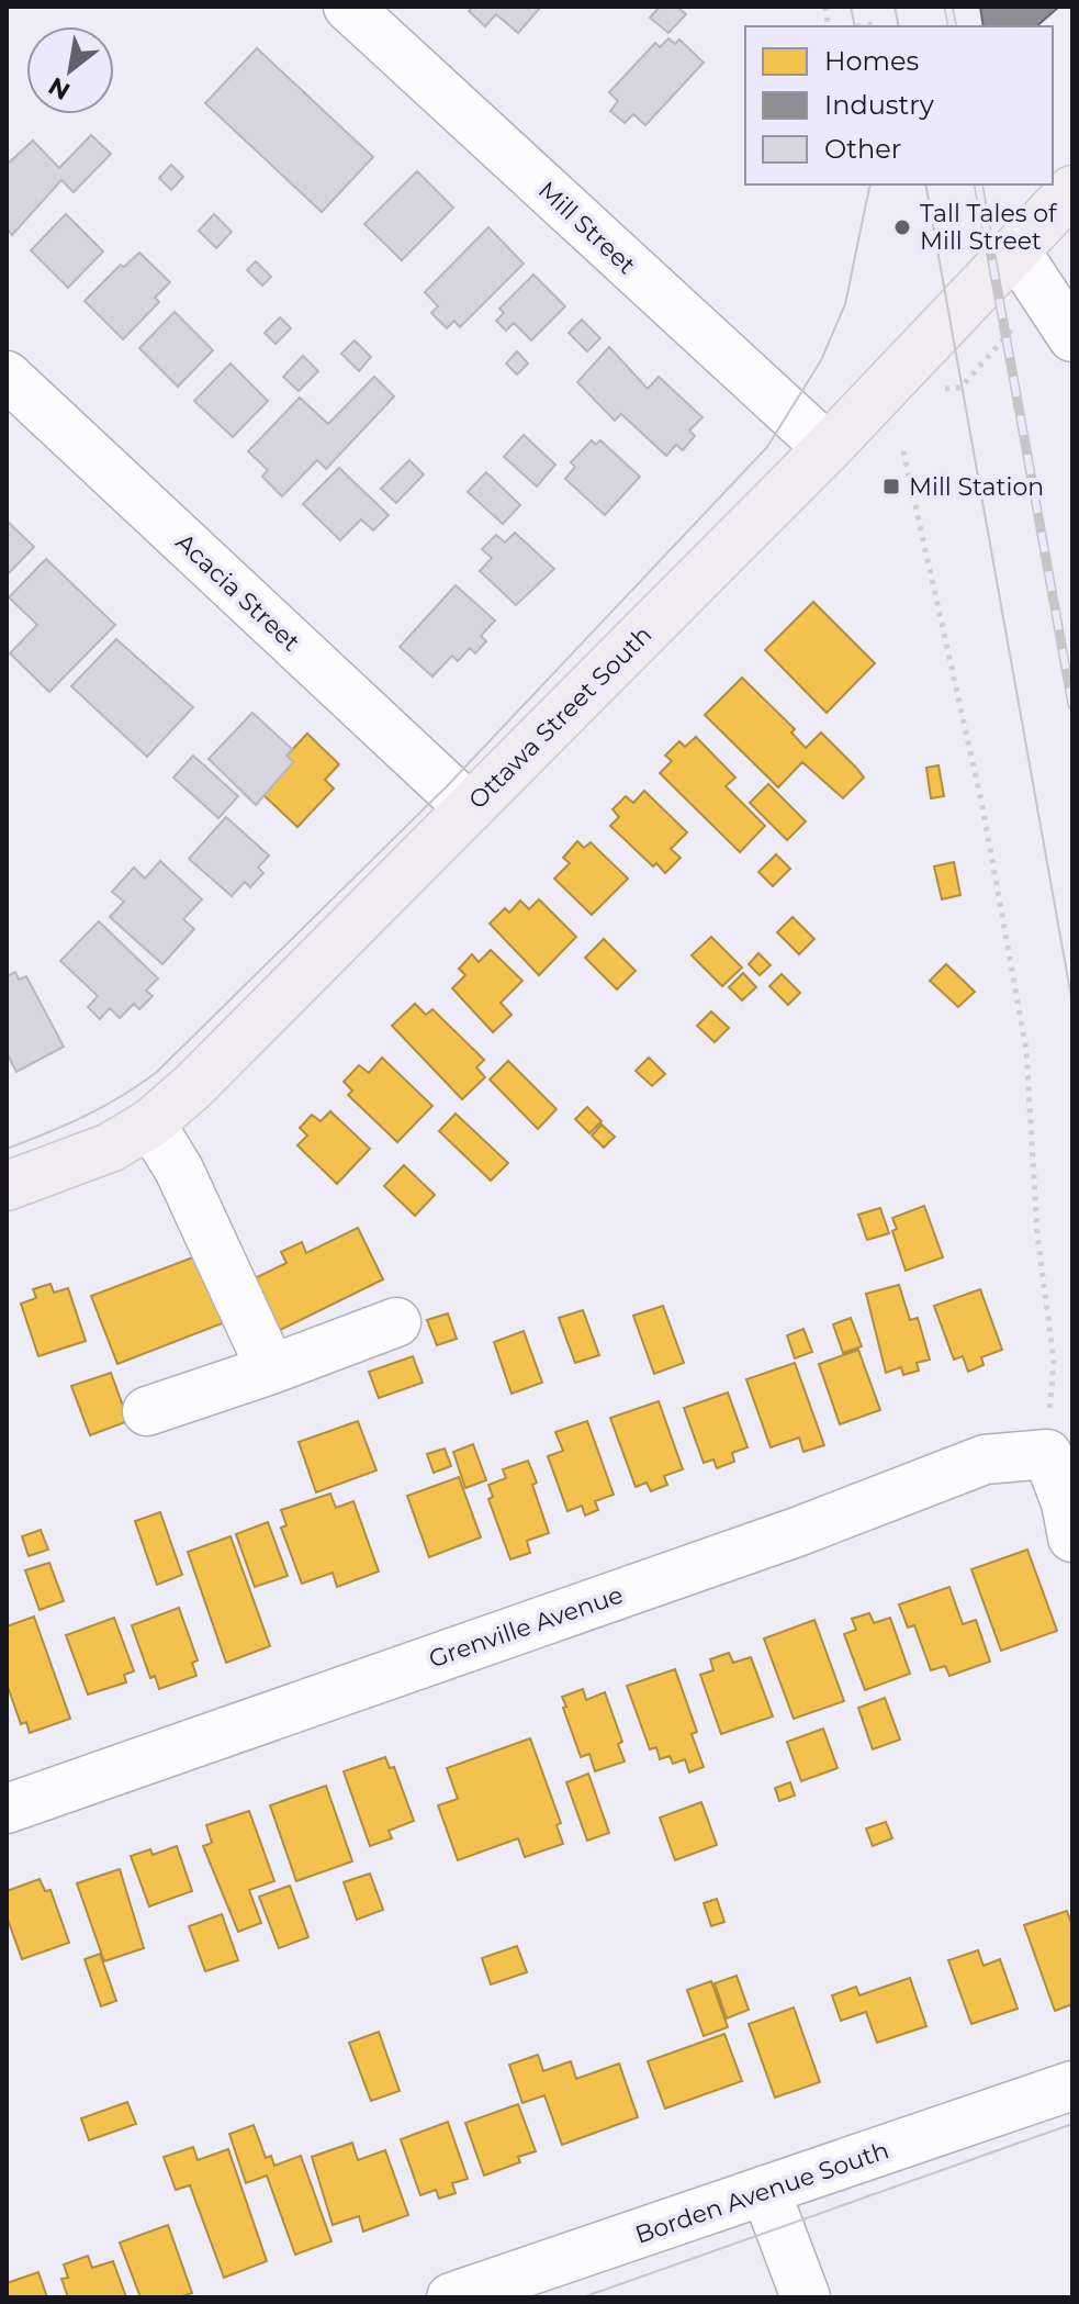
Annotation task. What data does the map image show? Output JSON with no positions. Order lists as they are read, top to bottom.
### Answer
{
  "streets": {
    "main road": ["Ottawa Street South"],
    "street": [
      "Mill Street",
      "Acacia Street",
      "Grenville Avenue",
      "Borden Avenue South"
    ]
  },
  "crossings": [
    ["Mill Street", "Ottawa Street South"],
    ["Acacia Street", "Ottawa Street South"]
  ],
  "places": {
    "other": ["Tall Tales of Mill Street"],
    "transit": ["Mill Station"]
  },
  "legend": ["Homes", "Industry", "Other"],
  "north": "bottom left"
}
